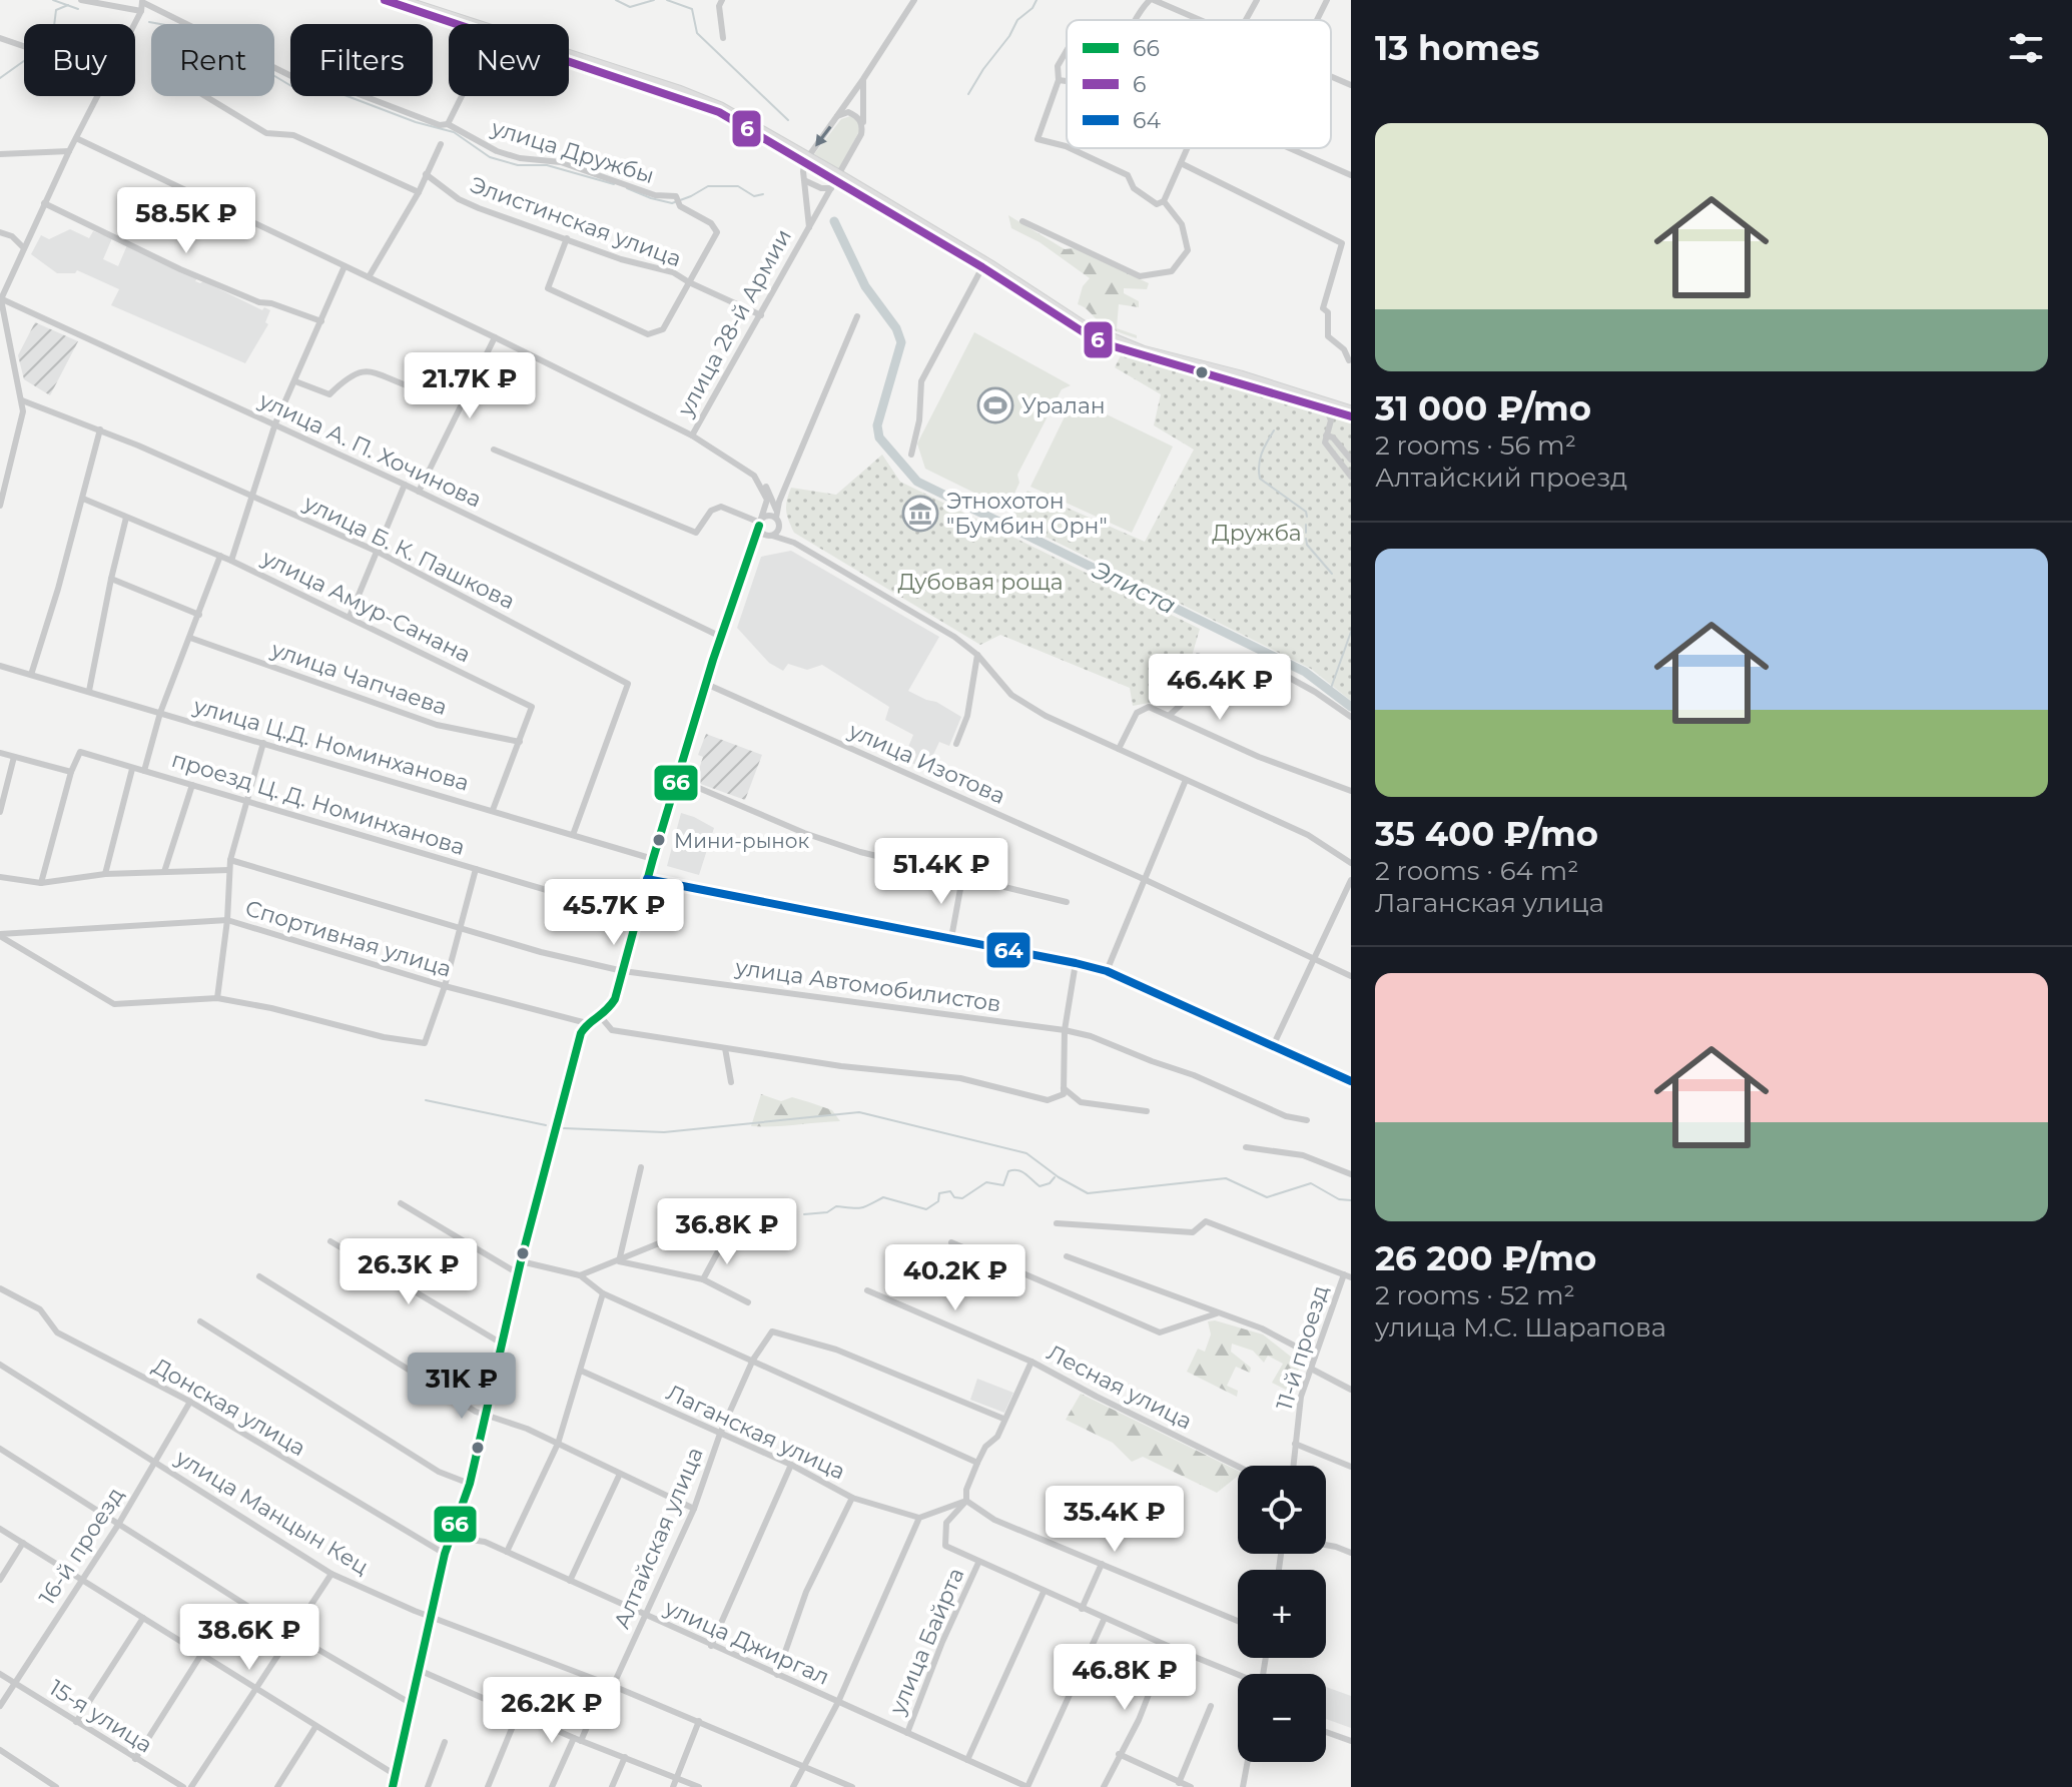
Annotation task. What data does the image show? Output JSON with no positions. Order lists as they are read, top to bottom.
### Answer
{
  "streets": {
    "street": [
      "улица Дружбы",
      "Элистинская улица",
      "улица 28-й Армии",
      "улица А. П. Хочинова",
      "улица Б. К. Пашкова",
      "улица Амур-Санана",
      "улица Чапчаева",
      "улица Ц.Д. Номинханова",
      "улица Изотова",
      "проезд Ц. Д. Номинханова",
      "Спортивная улица",
      "улица Автомобилистов",
      "11-й проезд",
      "Лесная улица",
      "Донская улица",
      "Лаганская улица",
      "улица Манцын Кец",
      "Алтайская улица",
      "16-й проезд",
      "улица Байрта",
      "улица Джиргал",
      "15-я улица"
    ]
  },
  "crossings": [
    ["улица Дружбы", "Элистинская улица"],
    ["Элистинская улица", "улица 28-й Армии"],
    ["улица Б. К. Пашкова", "улица Ц.Д. Номинханова"],
    ["улица Амур-Санана", "улица Чапчаева"],
    ["улица Амур-Санана", "улица Ц.Д. Номинханова"],
    ["Донская улица", "16-й проезд"],
    ["Лаганская улица", "Алтайская улица"],
    ["улица Манцын Кец", "Алтайская улица"],
    ["улица Манцын Кец", "16-й проезд"],
    ["Алтайская улица", "улица Джиргал"],
    ["16-й проезд", "15-я улица"],
    ["улица Байрта", "улица Джиргал"]
  ],
  "water": ["Элиста"],
  "parks": ["Дружба", "Дубовая роща"],
  "places": {
    "sports": ["Уралан"],
    "museum": ["Этнохотон \"Бумбин Орн\""],
    "other": ["Мини-рынок"]
  },
  "lines": ["transit line 6", "transit line 66", "transit line 64"],
  "legend": ["66", "6", "64"],
  "page": {
    "heading": "13 homes",
    "chip": [
      "Buy",
      "Rent",
      "Filters",
      "New"
    ],
    "list": [
      {
        "name": "31 000 ₽/mo",
        "note": "2 rooms · 56 m² · Алтайский проезд"
      },
      {
        "name": "35 400 ₽/mo",
        "note": "2 rooms · 64 m² · Лаганская улица"
      },
      {
        "name": "26 200 ₽/mo",
        "note": "2 rooms · 52 m² · улица М.С. Шарапова"
      }
    ],
    "price": [
      "58.5K ₽",
      "21.7K ₽",
      "46.4K ₽",
      "51.4K ₽",
      "45.7K ₽",
      "36.8K ₽",
      "26.3K ₽",
      "40.2K ₽",
      "31K ₽",
      "35.4K ₽",
      "38.6K ₽",
      "46.8K ₽",
      "26.2K ₽"
    ],
    "map_buttons": ["+", "−"]
  }
}
